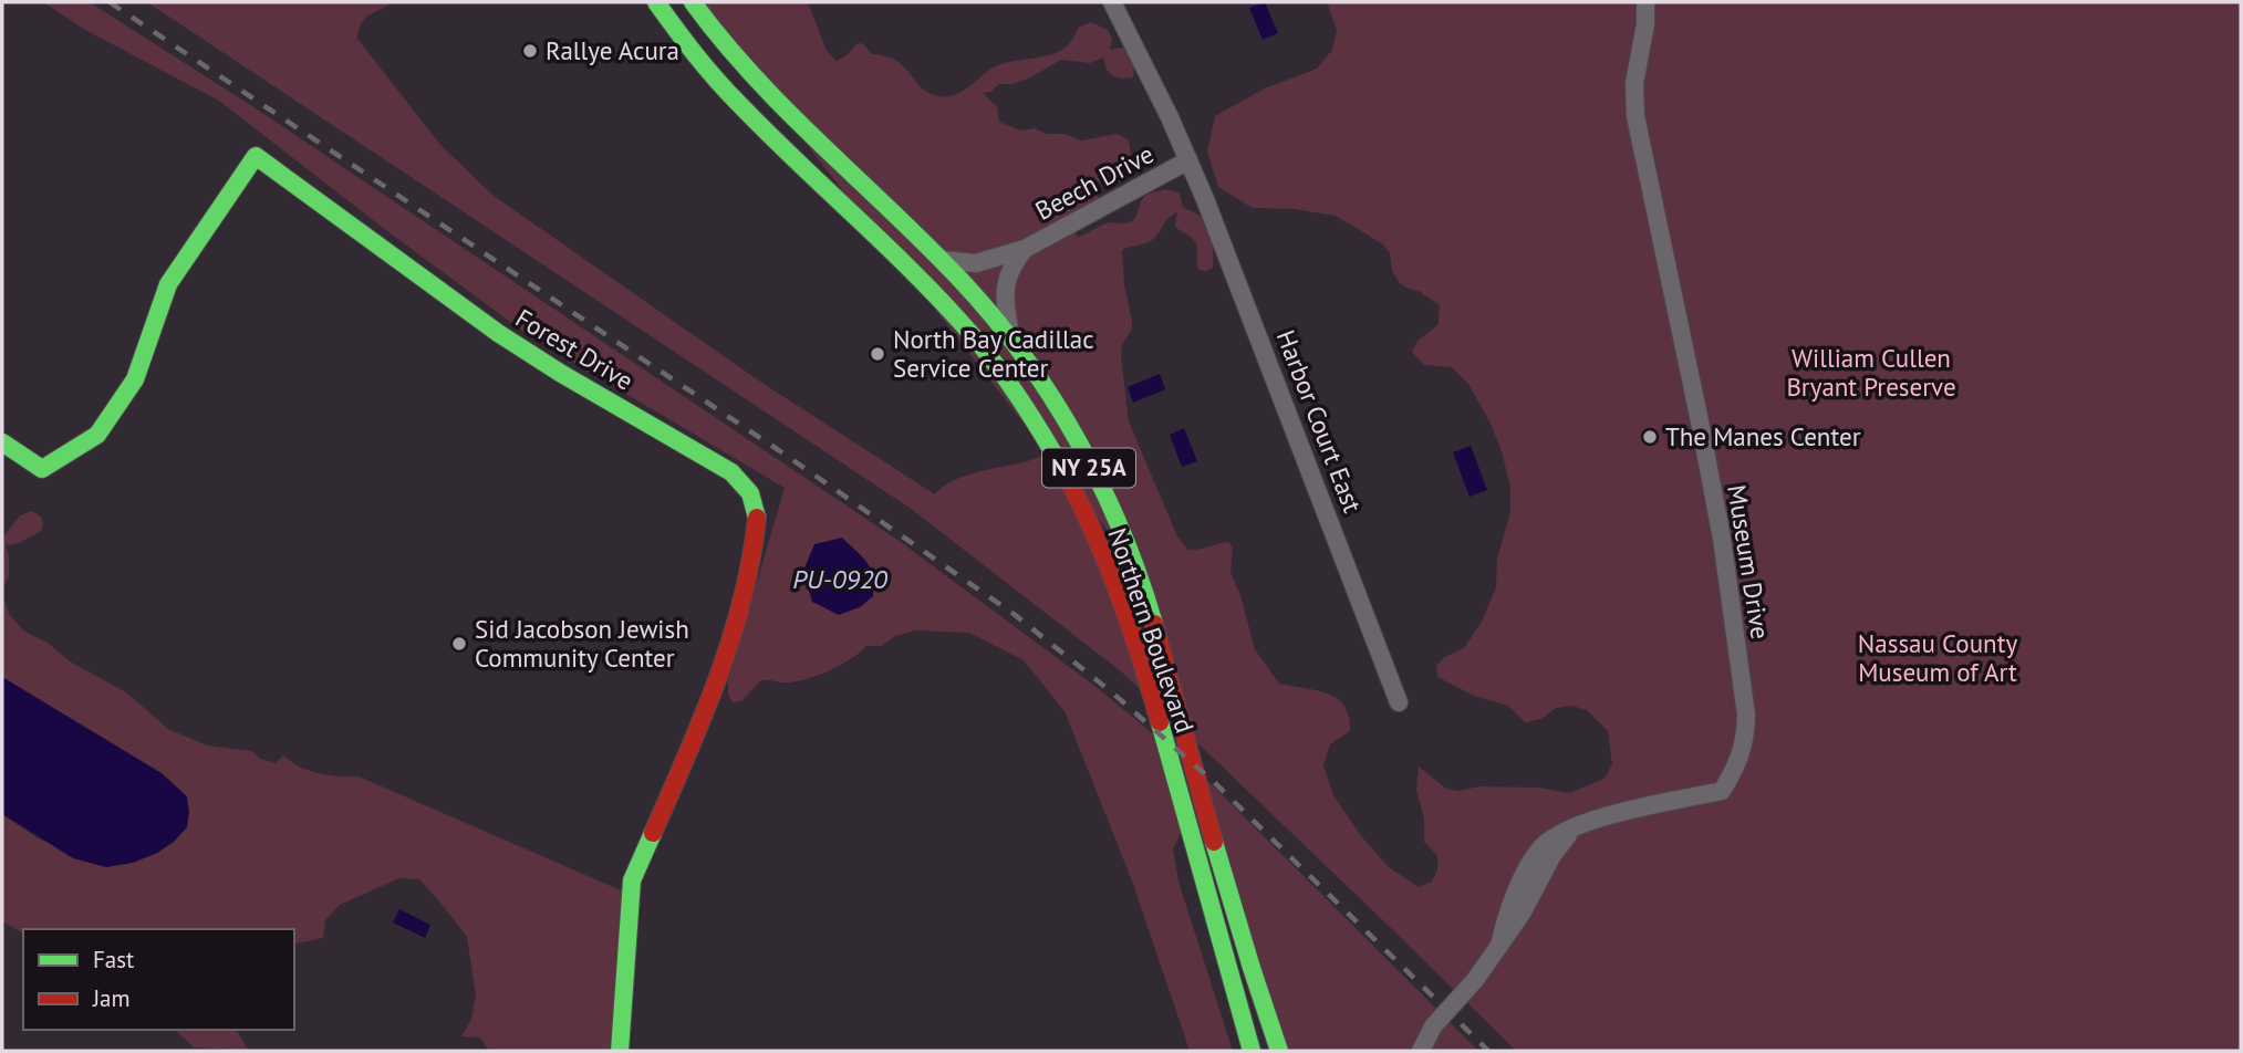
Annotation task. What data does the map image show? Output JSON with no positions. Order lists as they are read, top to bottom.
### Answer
{
  "streets": {
    "main road": ["Forest Drive", "NY 25A", "Northern Boulevard"],
    "street": ["Beech Drive", "Harbor Court East", "Museum Drive"]
  },
  "crossings": [
    ["Beech Drive", "Harbor Court East"],
    ["Beech Drive", "Northern Boulevard"]
  ],
  "water": ["PU-0920"],
  "parks": ["William Cullen Bryant Preserve", "Nassau County Museum of Art"],
  "places": [
    "Rallye Acura",
    "North Bay Cadillac Service Center",
    "The Manes Center",
    "Sid Jacobson Jewish Community Center"
  ],
  "legend": ["Fast", "Jam"]
}
